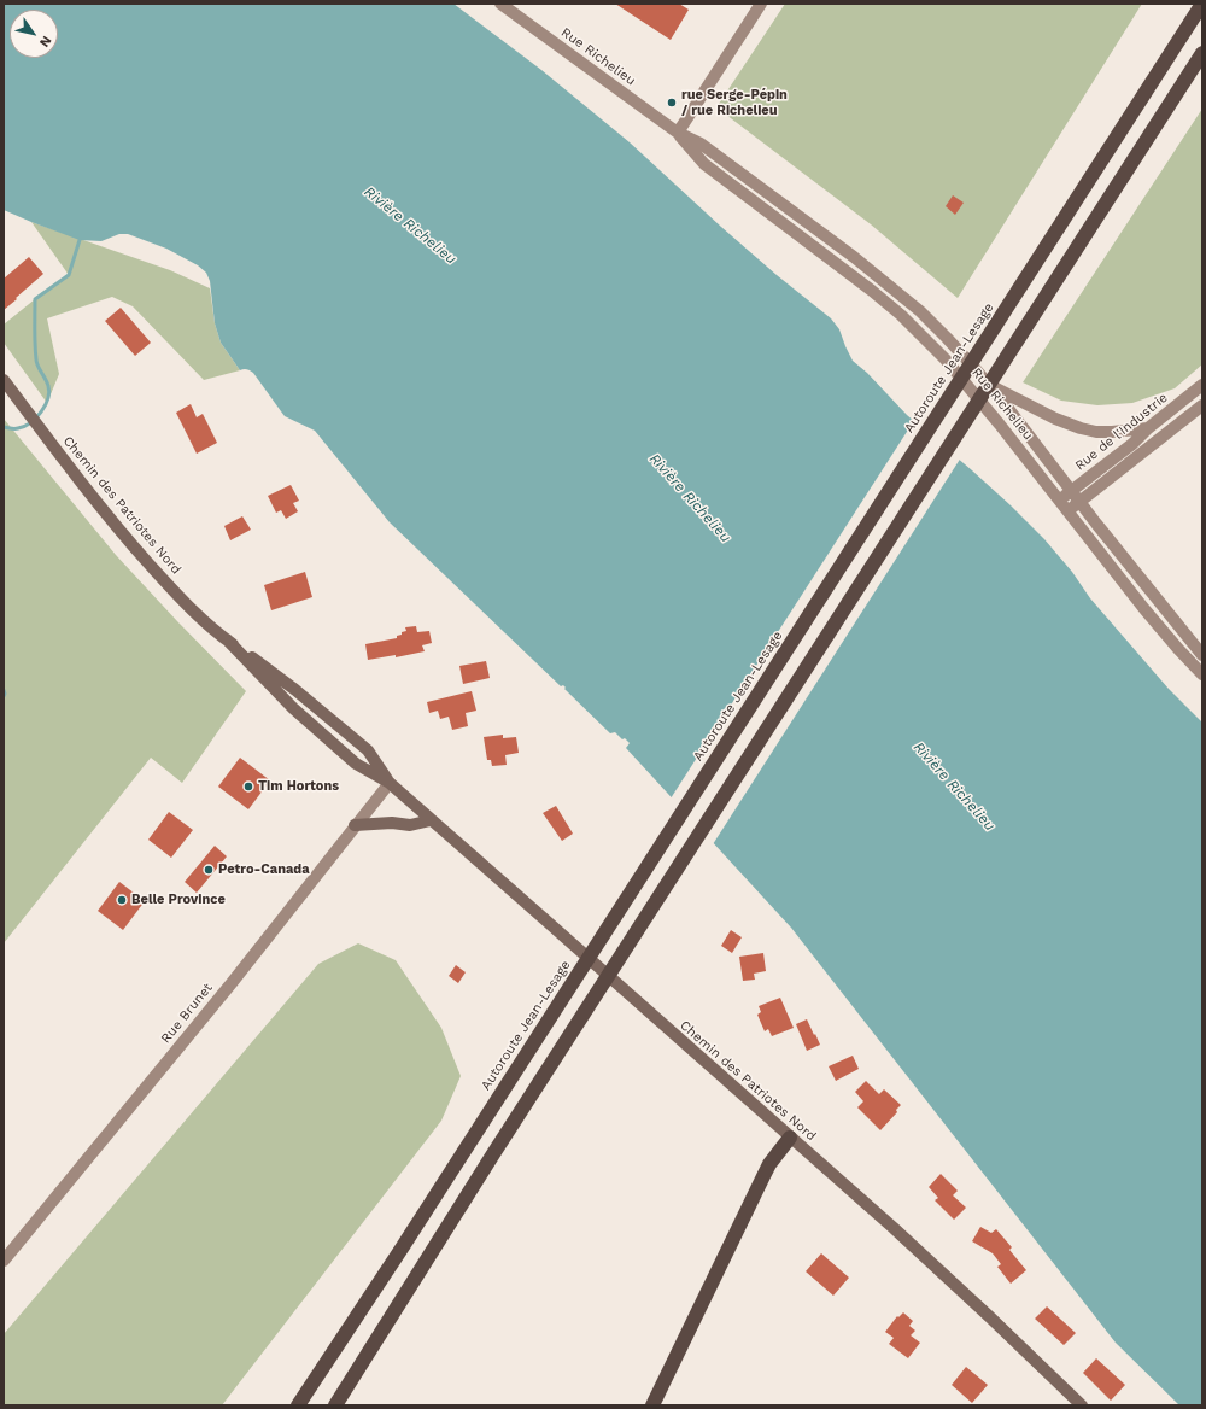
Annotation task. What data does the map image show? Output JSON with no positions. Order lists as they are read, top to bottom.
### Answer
{
  "streets": {
    "highway": ["Autoroute Jean-Lesage"],
    "main road": [
      "Rue Richelieu",
      "Rue de l'Industrie",
      "Chemin des Patriotes Nord",
      "Rue Brunet"
    ]
  },
  "crossings": [
    ["Rue Richelieu", "Rue de l'Industrie"],
    ["Chemin des Patriotes Nord", "Rue Brunet"]
  ],
  "water": ["Rivière Richelieu"],
  "places": [
    "rue Serge-Pépin / rue Richelieu",
    "Tim Hortons",
    "Petro-Canada",
    "Belle Province"
  ],
  "north": "bottom right"
}
